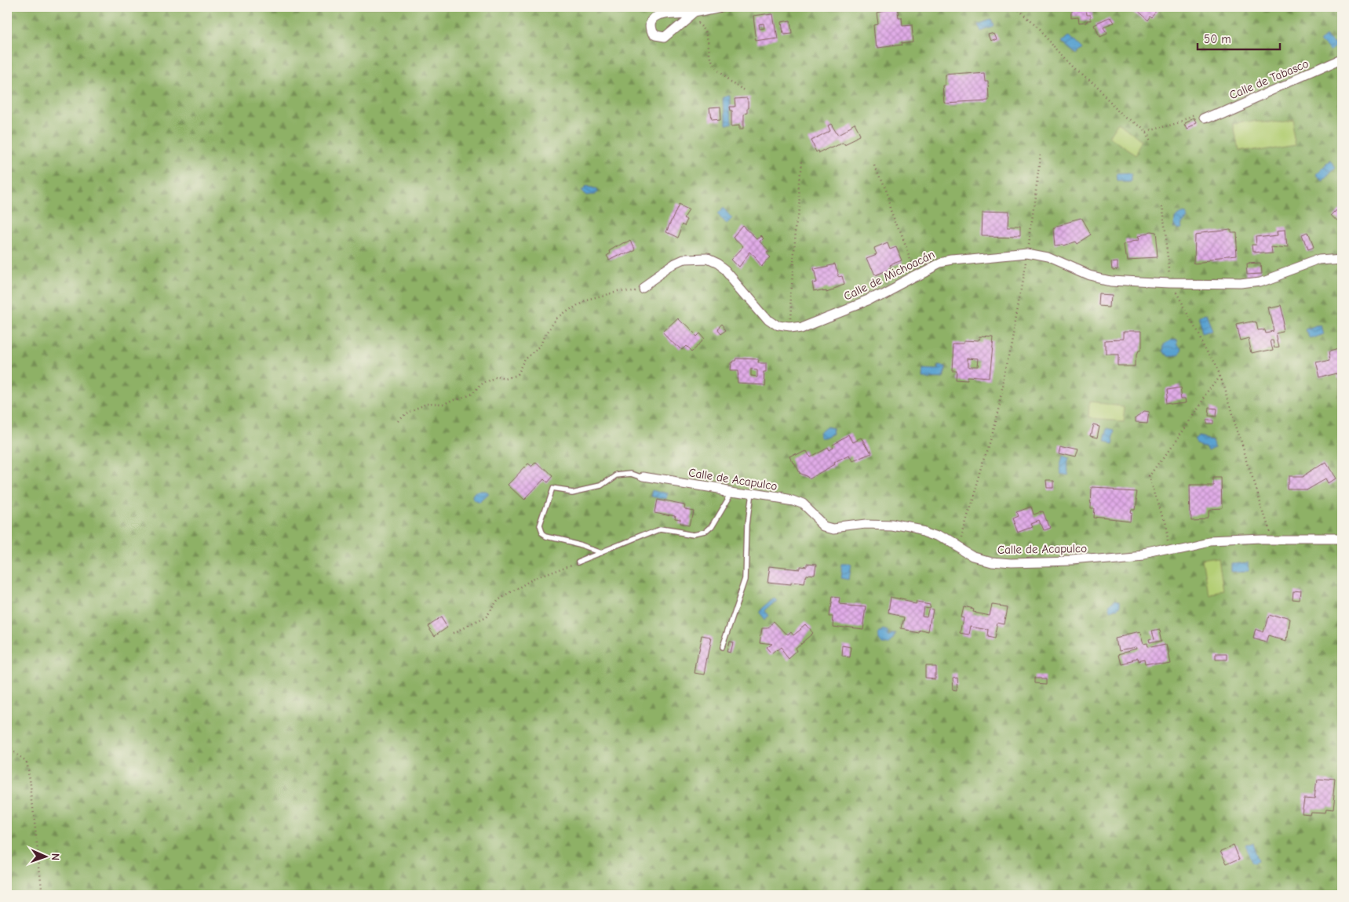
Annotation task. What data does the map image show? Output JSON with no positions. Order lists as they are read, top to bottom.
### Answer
{
  "streets": {
    "street": ["Calle de Tabasco", "Calle de Michoacán", "Calle de Acapulco"]
  },
  "scale_bar": "50 m",
  "north": "right"
}
